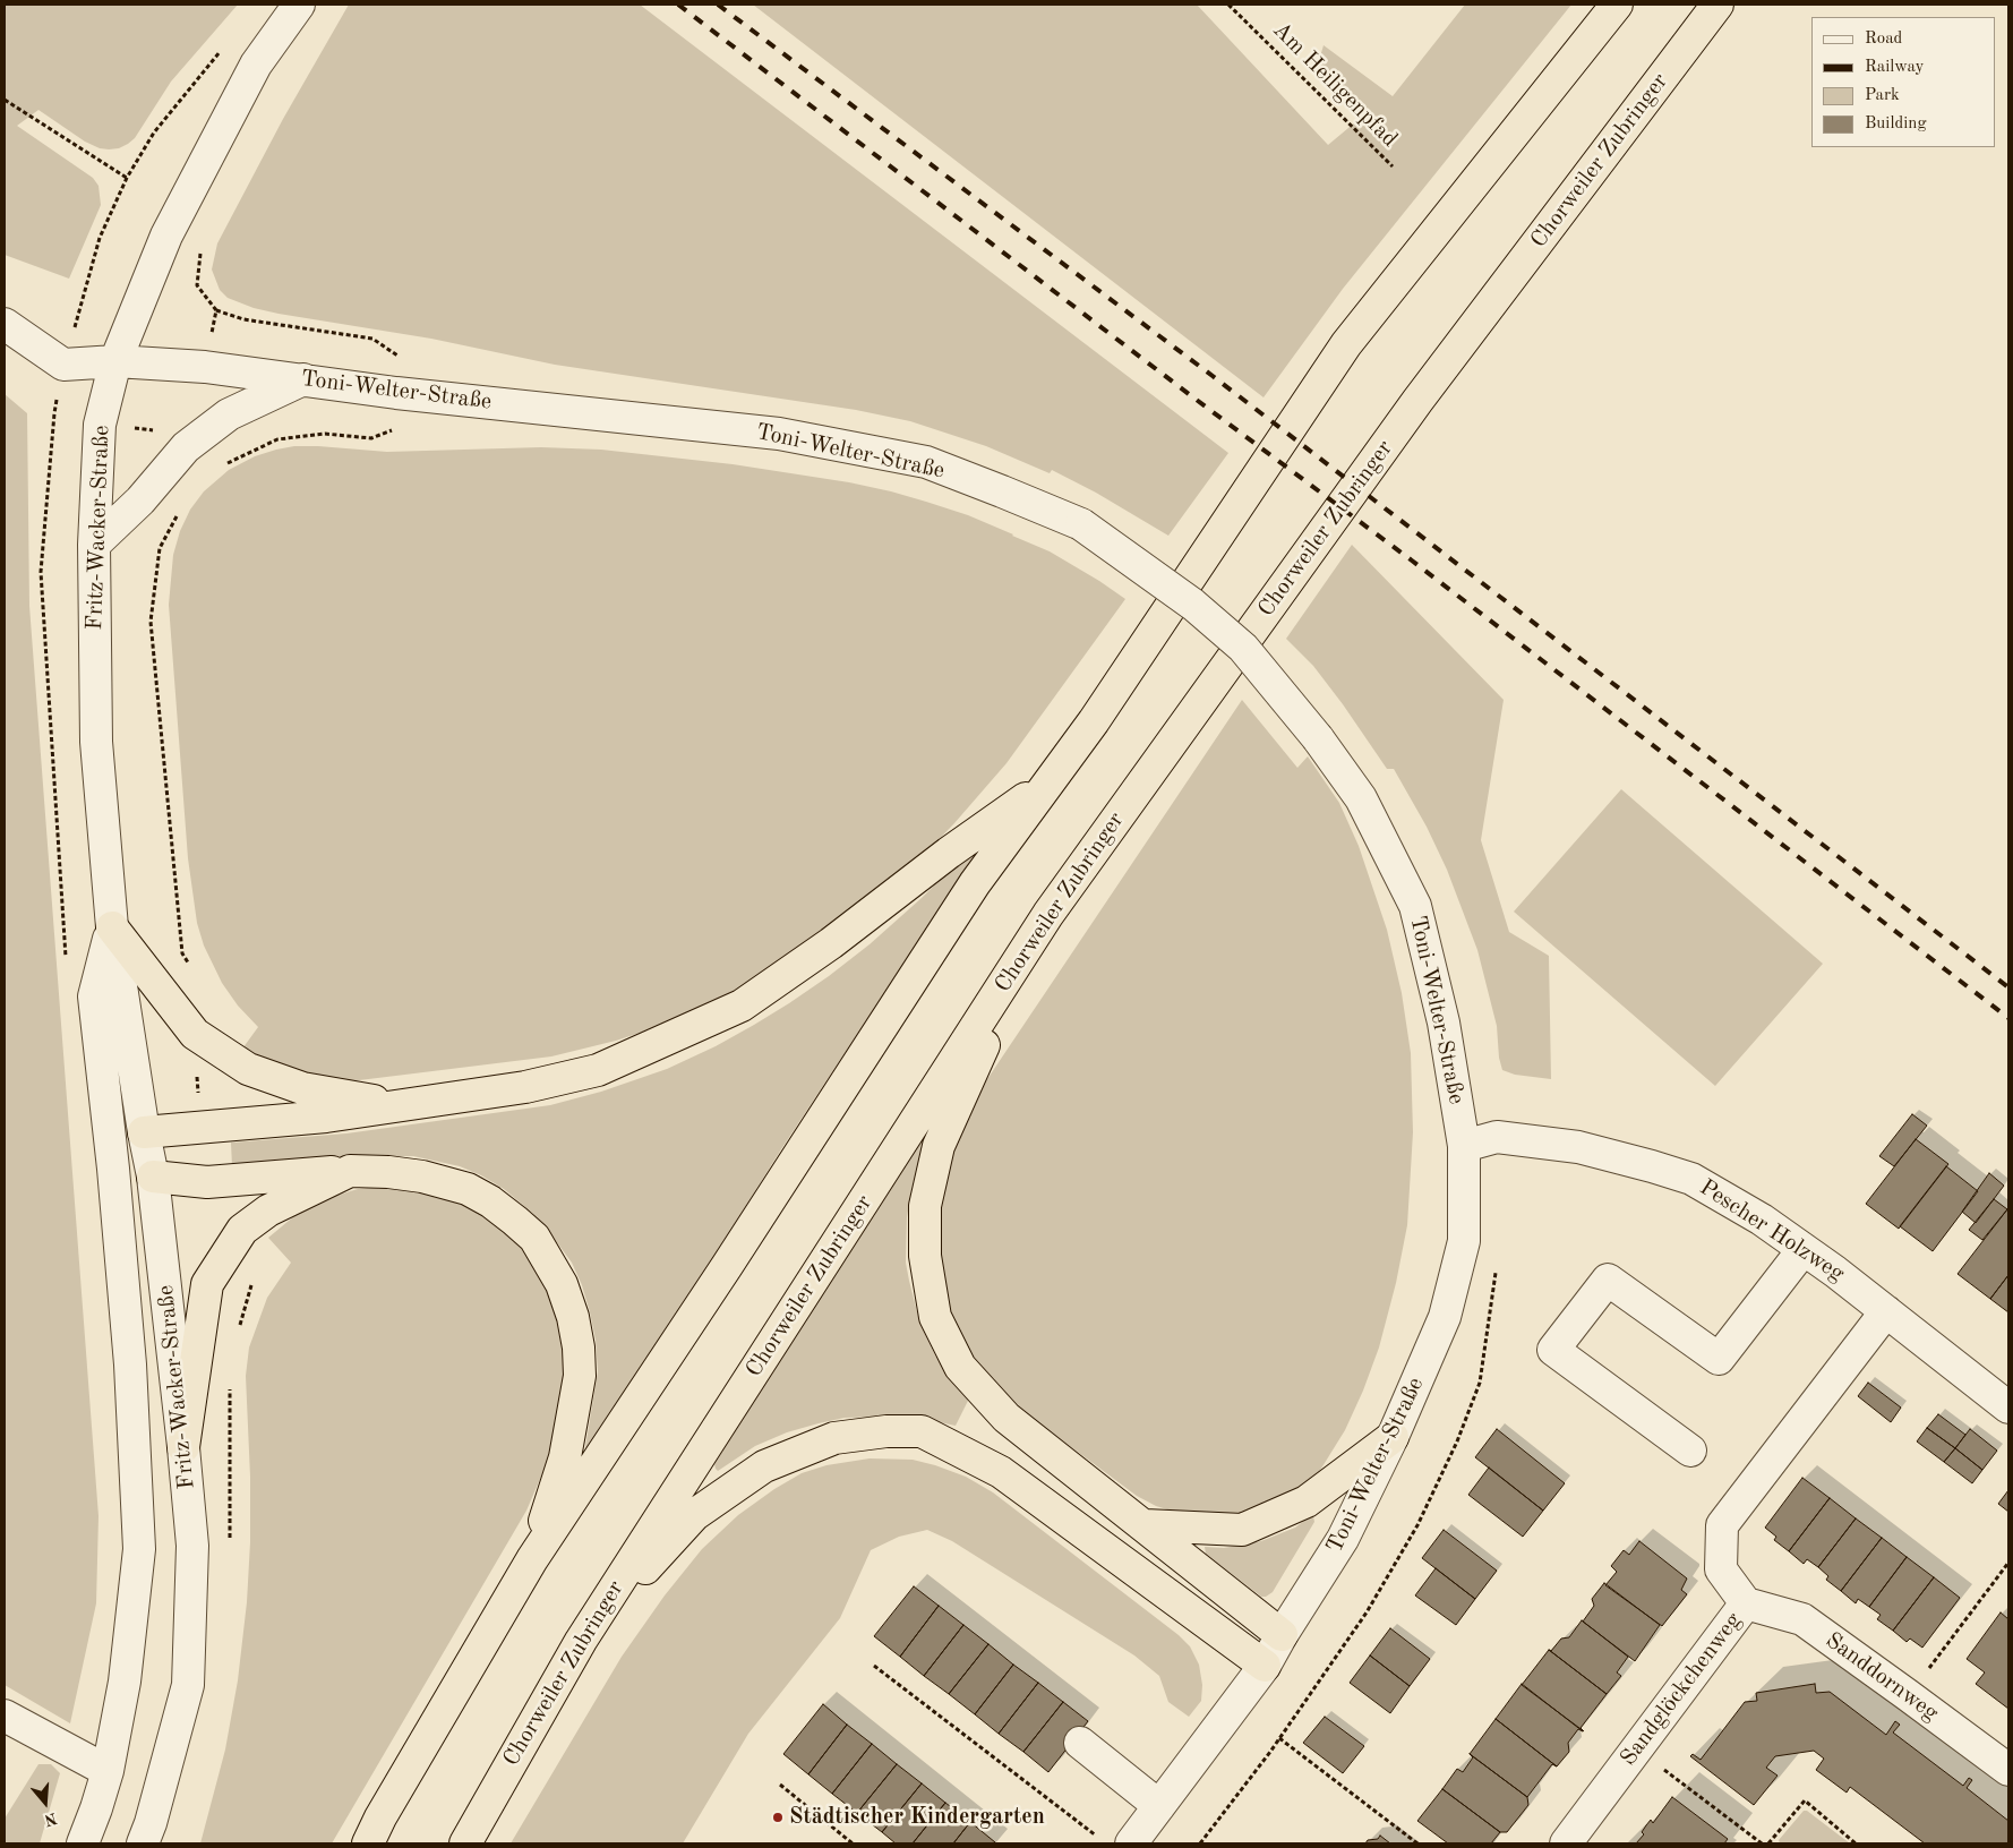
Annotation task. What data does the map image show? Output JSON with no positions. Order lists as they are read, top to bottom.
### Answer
{
  "streets": {
    "highway": ["Chorweiler Zubringer"],
    "street": [
      "Toni-Welter-Straße",
      "Fritz-Wacker-Straße",
      "Pescher Holzweg",
      "Sanddornweg",
      "Sandglöckchenweg"
    ],
    "path": ["Am Heiligenpfad"]
  },
  "crossings": [
    ["Toni-Welter-Straße", "Fritz-Wacker-Straße"],
    ["Toni-Welter-Straße", "Pescher Holzweg"],
    ["Pescher Holzweg", "Sandglöckchenweg"],
    ["Sanddornweg", "Sandglöckchenweg"]
  ],
  "places": ["Städtischer Kindergarten"],
  "legend": [
    "Road",
    "Railway",
    "Park",
    "Building"
  ],
  "north": "bottom"
}
